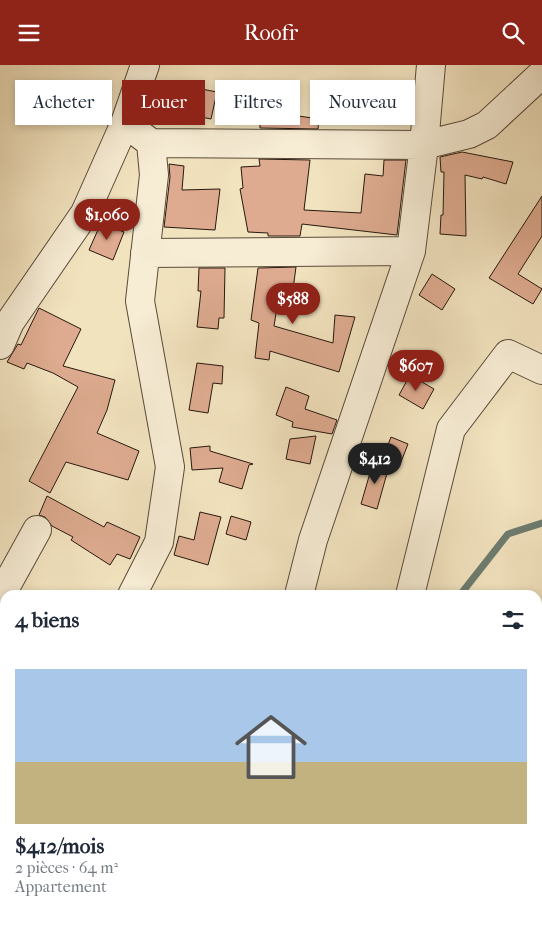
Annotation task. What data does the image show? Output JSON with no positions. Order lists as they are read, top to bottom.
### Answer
{
  "page": {
    "header": "Roofr",
    "chip": [
      "Acheter",
      "Louer",
      "Filtres",
      "Nouveau"
    ],
    "price": [
      "$1,060",
      "$588",
      "$607",
      "$412"
    ],
    "heading": "4 biens",
    "list": [
      {
        "name": "$412/mois",
        "note": "2 pièces · 64 m² · Appartement"
      }
    ]
  }
}
